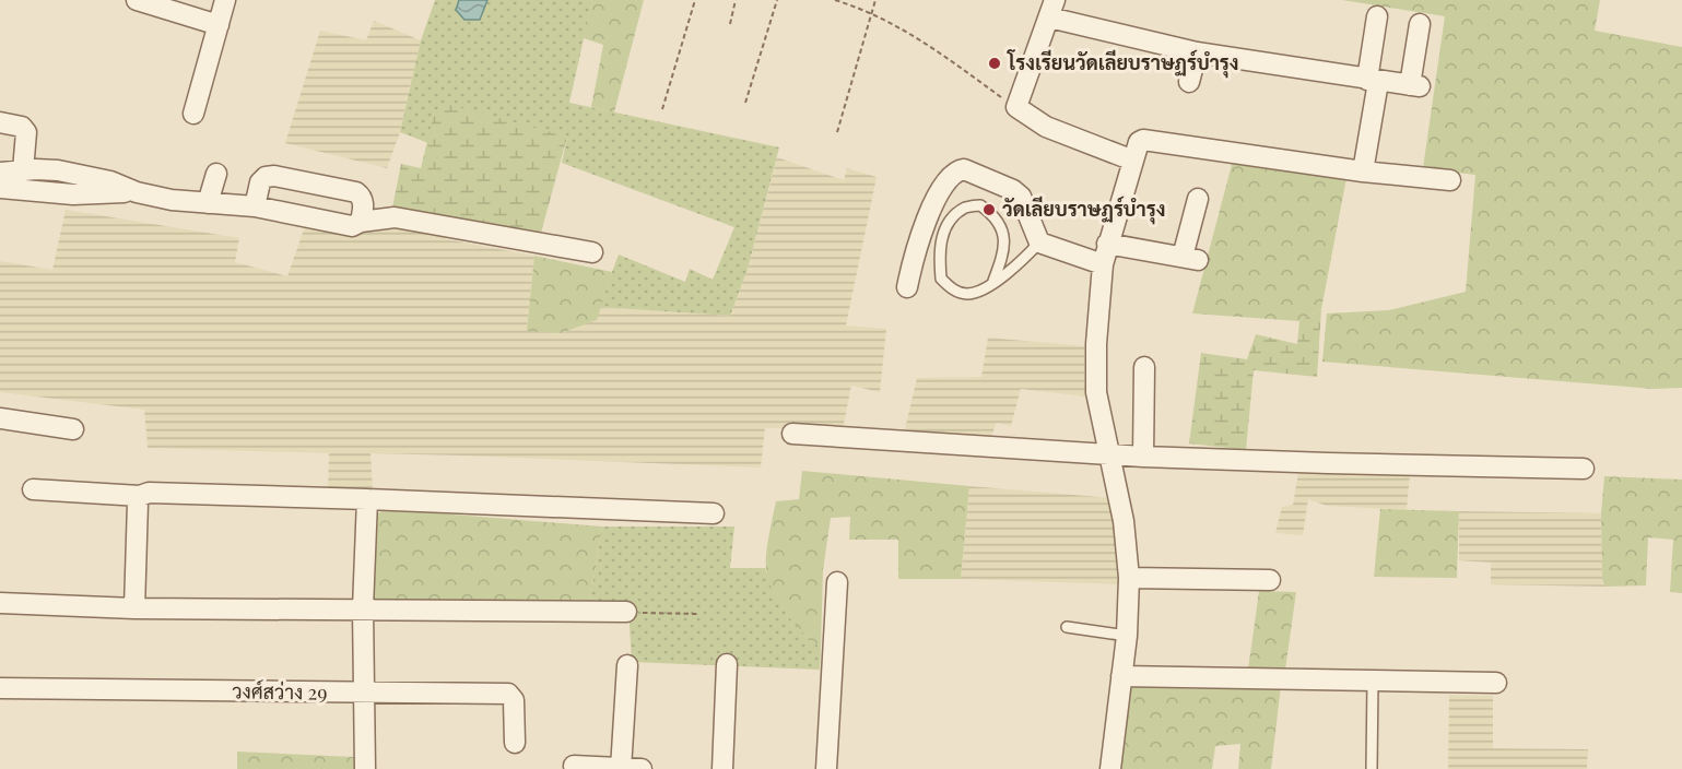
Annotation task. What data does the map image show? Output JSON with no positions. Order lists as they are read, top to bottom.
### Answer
{
  "streets": {
    "street": ["วงศ์สว่าง 29"]
  },
  "places": ["โรงเรียนวัดเลียบราษฏร์บำรุง", "วัดเลียบราษฏร์บำรุง"]
}
